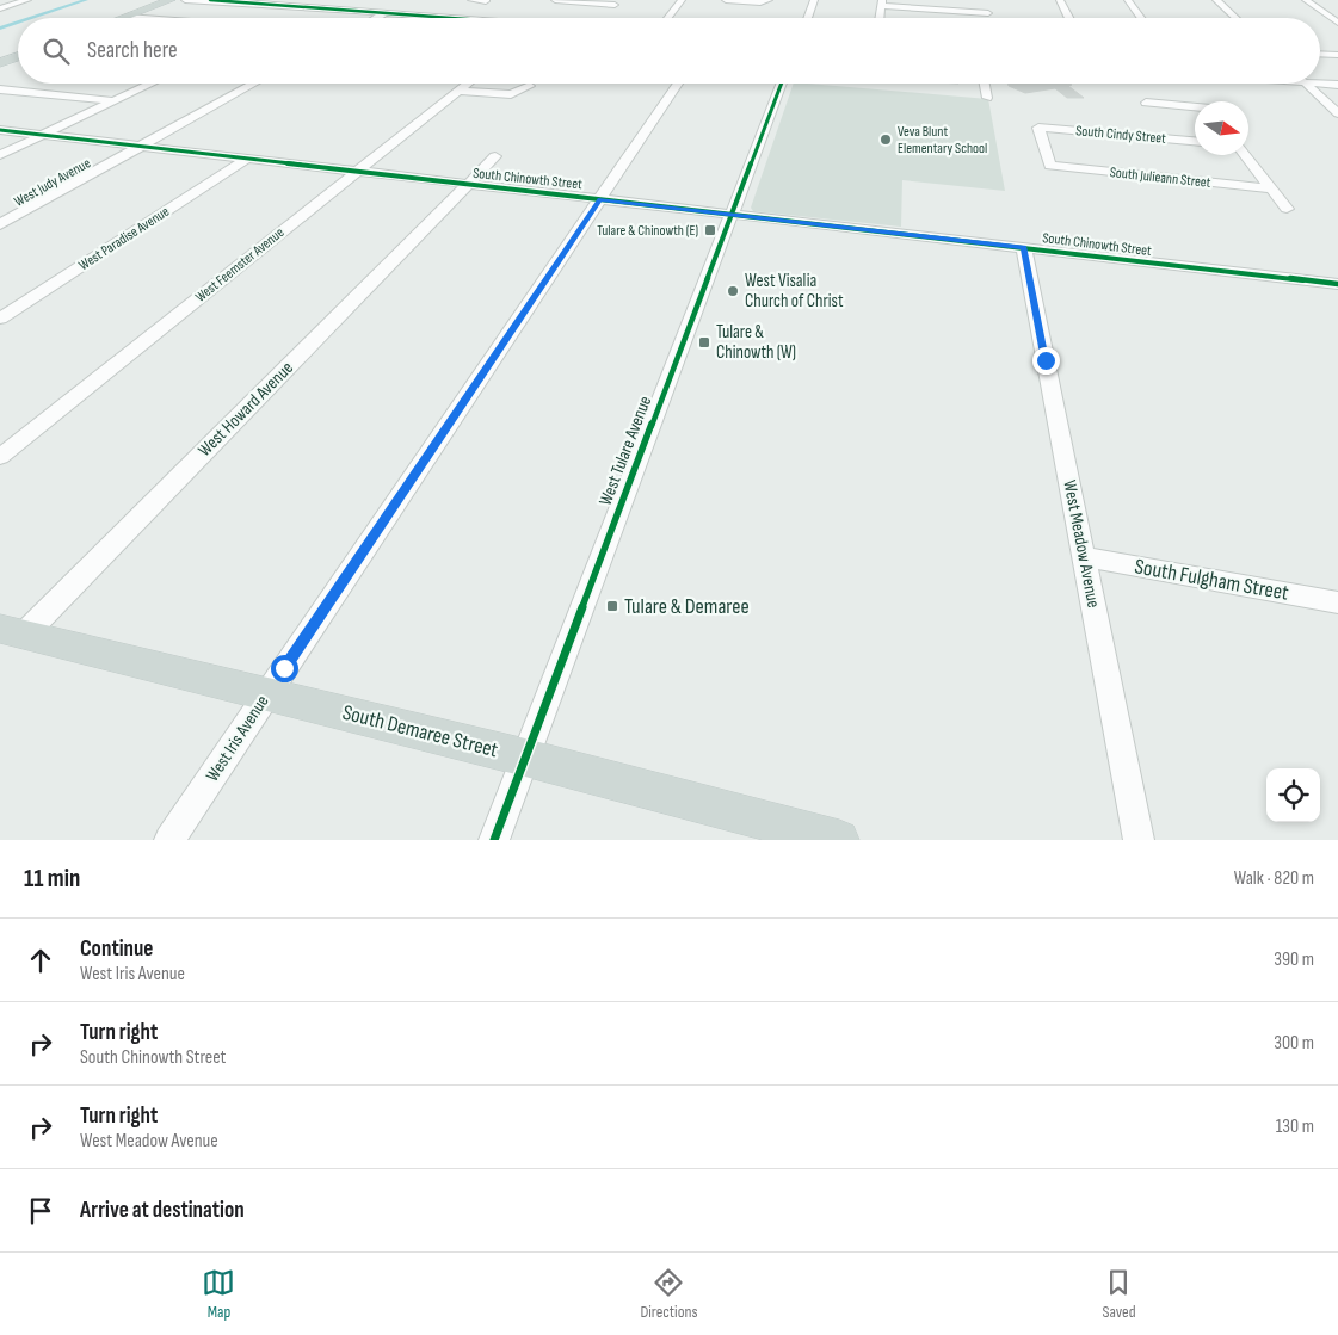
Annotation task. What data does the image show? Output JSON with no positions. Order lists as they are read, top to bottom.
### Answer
{
  "streets": {
    "main road": ["South Demaree Street"],
    "street": [
      "South Cindy Street",
      "South Julieann Street",
      "South Chinowth Street",
      "West Judy Avenue",
      "West Paradise Avenue",
      "West Feemster Avenue",
      "West Howard Avenue",
      "West Tulare Avenue",
      "West Meadow Avenue",
      "South Fulgham Street",
      "West Iris Avenue"
    ]
  },
  "crossings": [
    ["South Cindy Street", "South Julieann Street"],
    ["South Chinowth Street", "West Judy Avenue"],
    ["South Chinowth Street", "West Paradise Avenue"],
    ["South Chinowth Street", "West Feemster Avenue"],
    ["South Chinowth Street", "West Howard Avenue"],
    ["South Chinowth Street", "West Tulare Avenue"],
    ["South Chinowth Street", "West Meadow Avenue"],
    ["South Chinowth Street", "West Iris Avenue"],
    ["West Howard Avenue", "South Demaree Street"],
    ["West Tulare Avenue", "South Demaree Street"],
    ["West Meadow Avenue", "South Fulgham Street"],
    ["South Demaree Street", "West Iris Avenue"]
  ],
  "places": {
    "other": ["Veva Blunt Elementary School", "West Visalia Church of Christ"],
    "transit": ["Tulare & Chinowth (E)", "Tulare & Chinowth (W)", "Tulare & Demaree"]
  },
  "north": "right",
  "page": {
    "search": "Search here",
    "heading": ["11 min", "Walk · 820 m"],
    "list": [
      ["Continue", "West Iris Avenue", "390 m"],
      ["Turn right", "South Chinowth Street", "300 m"],
      ["Turn right", "West Meadow Avenue", "130 m"],
      "Arrive at destination"
    ],
    "nav": ["Map", "Directions", "Saved"]
  }
}
